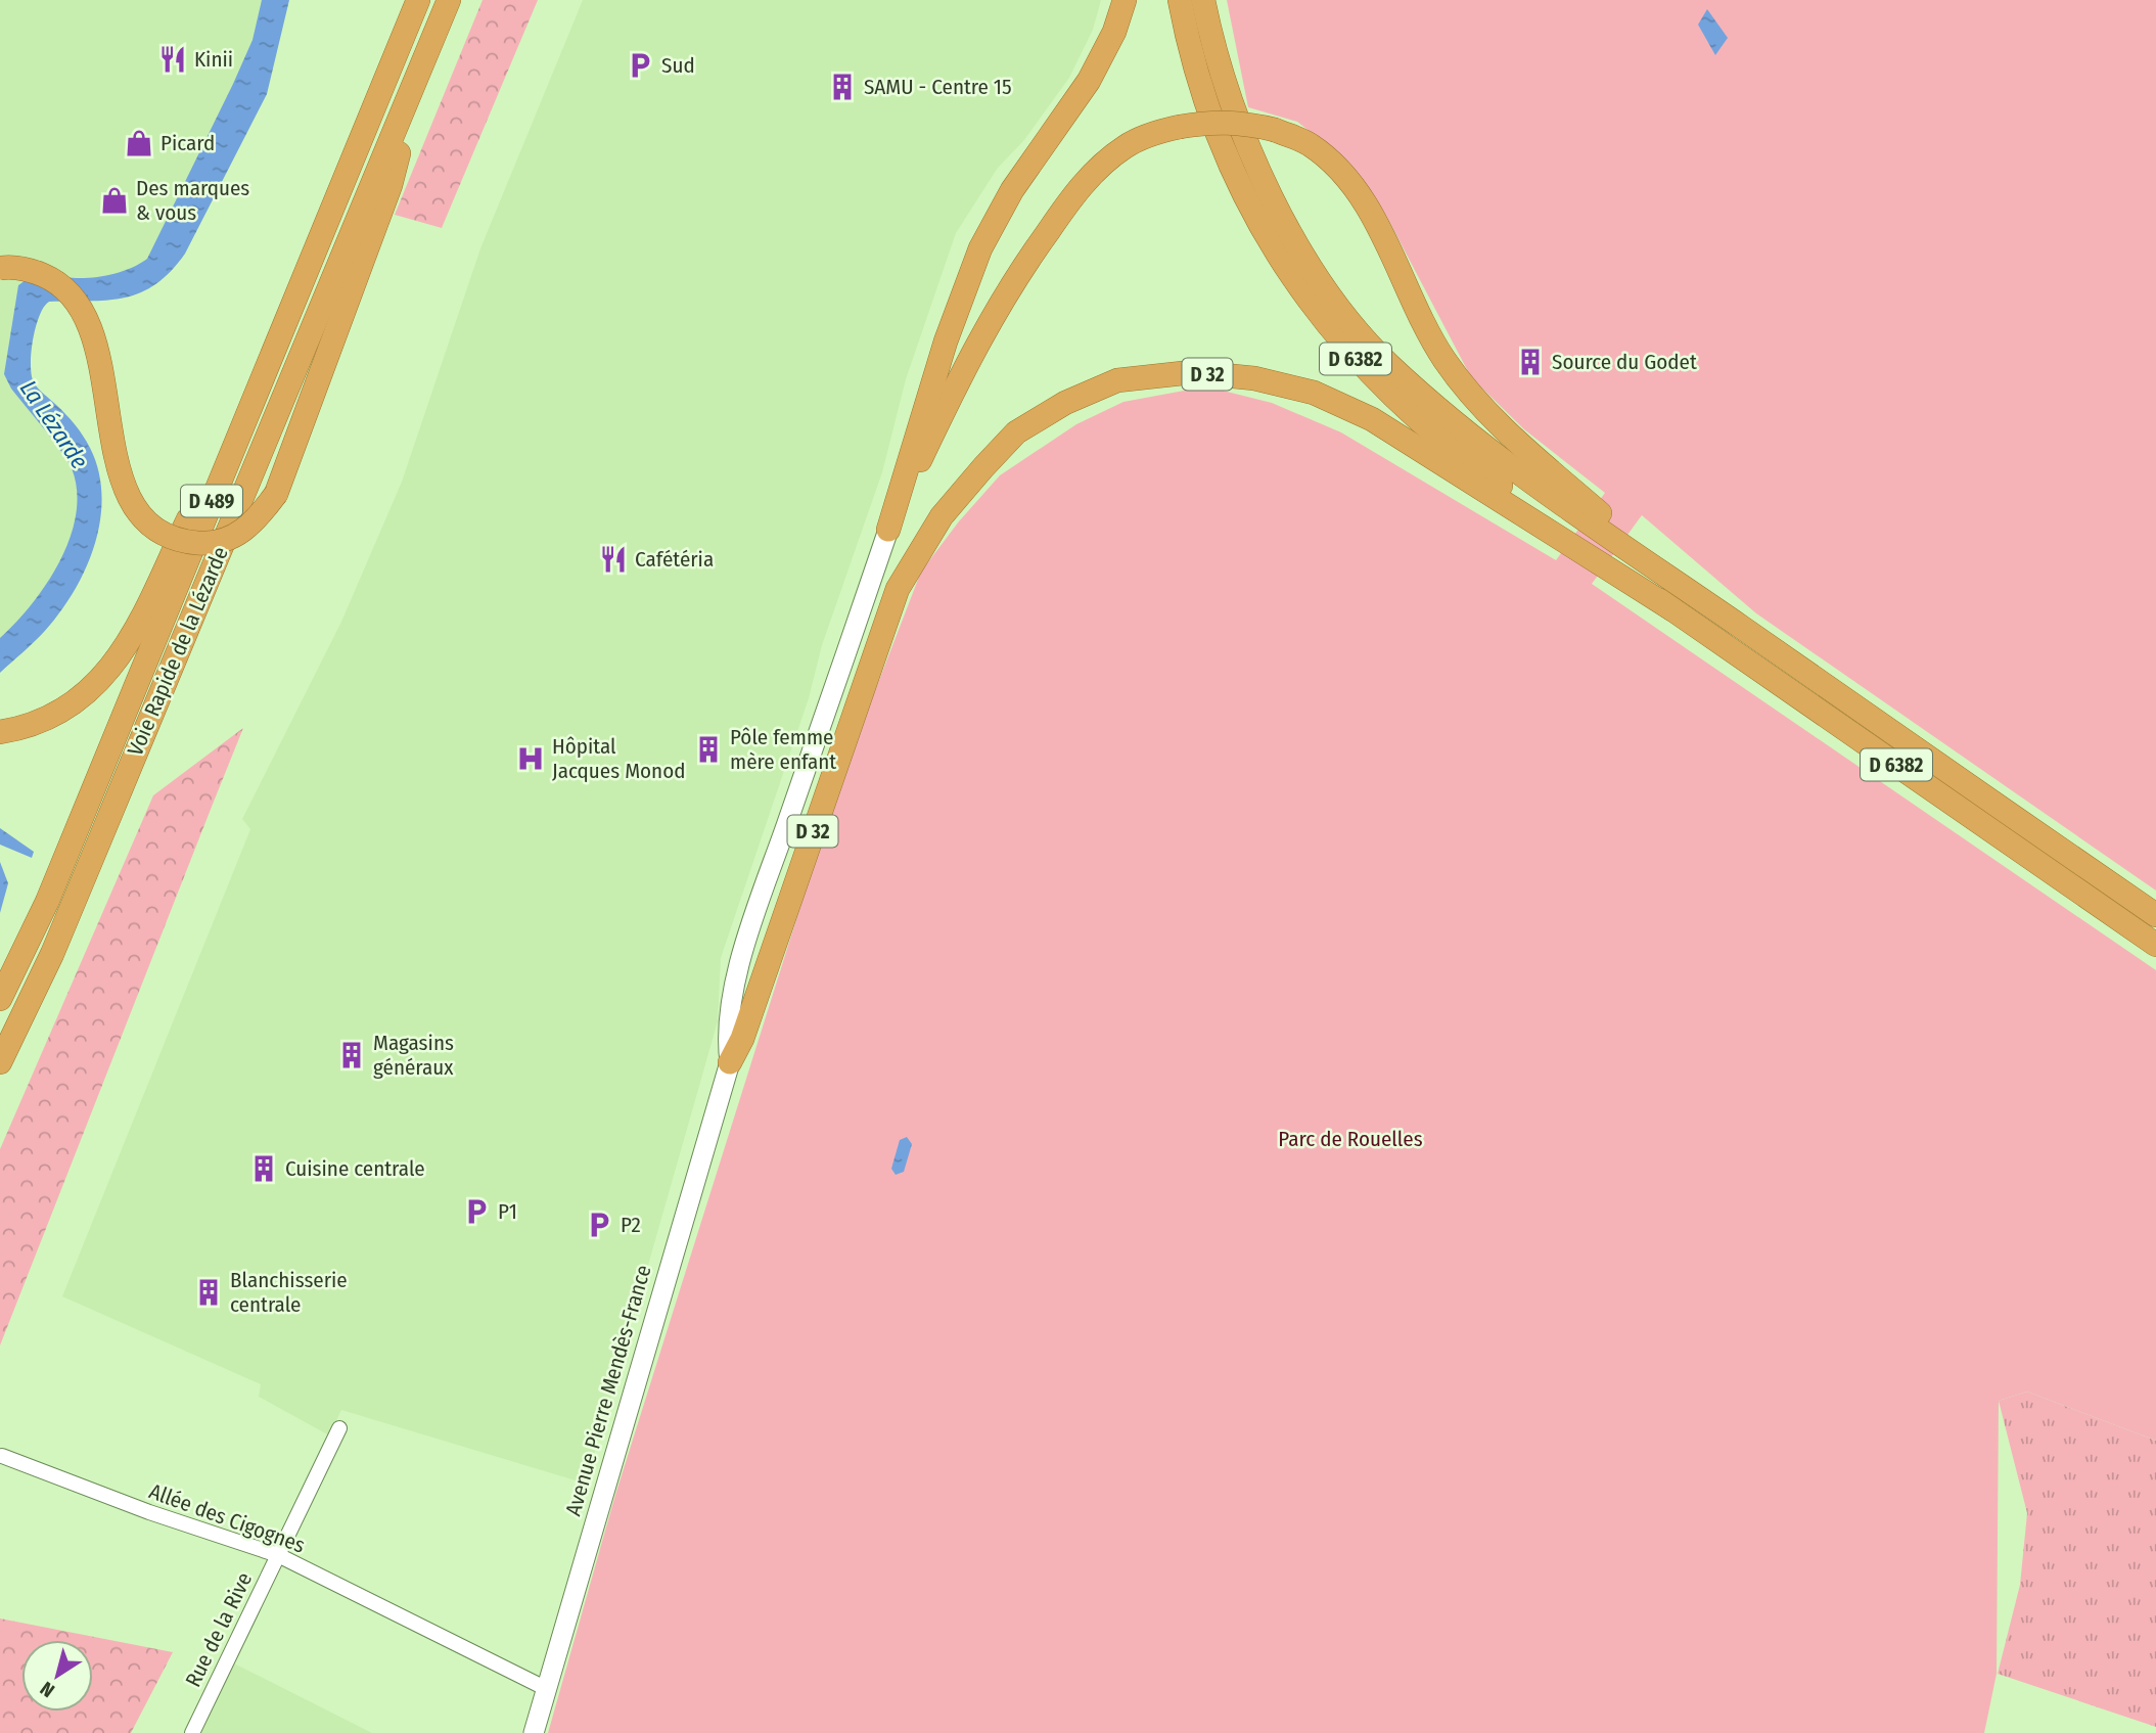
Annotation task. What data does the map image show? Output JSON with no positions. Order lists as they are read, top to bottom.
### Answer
{
  "streets": {
    "highway": [
      "D 6382",
      "D 32",
      "D 489",
      "Voie Rapide de la Lézarde"
    ],
    "main road": ["Avenue Pierre Mendès-France"],
    "street": ["Allée des Cigognes", "Rue de la Rive"]
  },
  "crossings": [
    ["D 6382", "D 32"],
    ["D 32", "Avenue Pierre Mendès-France"],
    ["Avenue Pierre Mendès-France", "Allée des Cigognes"],
    ["Allée des Cigognes", "Rue de la Rive"]
  ],
  "water": ["La Lézarde"],
  "parks": ["Parc de Rouelles"],
  "places": {
    "restaurant": ["Kinii", "Cafétéria"],
    "parking": ["Sud", "P1", "P2"],
    "building": [
      "SAMU - Centre 15",
      "Source du Godet",
      "Pôle femme mère enfant",
      "Magasins généraux",
      "Cuisine centrale",
      "Blanchisserie centrale"
    ],
    "shop": ["Picard", "Des marques & vous"],
    "hospital": ["Hôpital Jacques Monod"]
  },
  "north": "bottom left"
}
